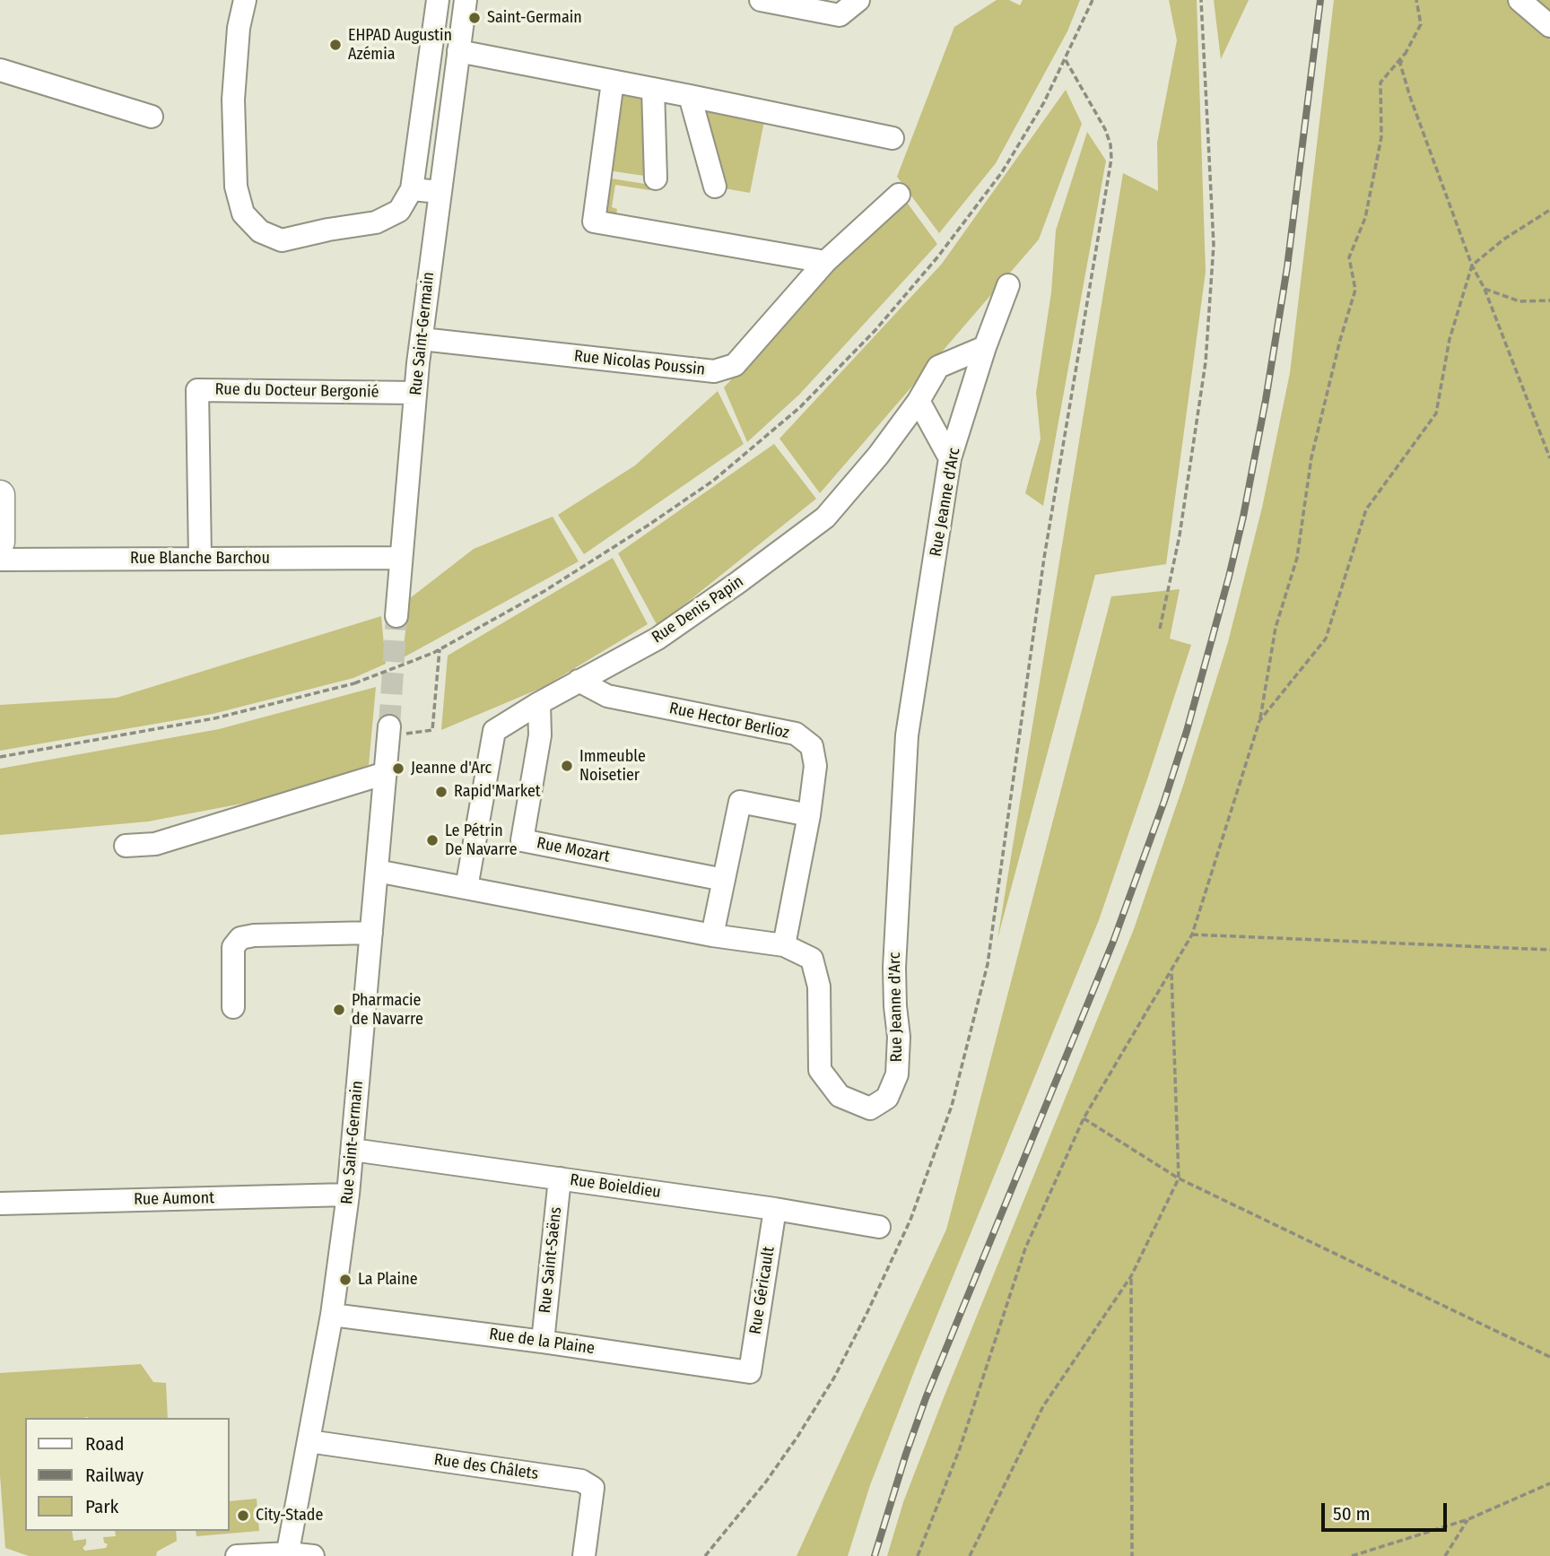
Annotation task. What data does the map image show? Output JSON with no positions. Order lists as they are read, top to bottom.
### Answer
{
  "streets": {
    "street": [
      "Rue Saint-Germain",
      "Rue Nicolas Poussin",
      "Rue du Docteur Bergonié",
      "Rue Jeanne d'Arc",
      "Rue Blanche Barchou",
      "Rue Denis Papin",
      "Rue Hector Berlioz",
      "Rue Mozart",
      "Rue Boieldieu",
      "Rue Aumont",
      "Rue Saint-Saëns",
      "Rue Géricault",
      "Rue de la Plaine",
      "Rue des Châlets"
    ]
  },
  "crossings": [
    ["Rue Saint-Germain", "Rue Nicolas Poussin"],
    ["Rue Saint-Germain", "Rue du Docteur Bergonié"],
    ["Rue Saint-Germain", "Rue Jeanne d'Arc"],
    ["Rue Saint-Germain", "Rue Blanche Barchou"],
    ["Rue Saint-Germain", "Rue Boieldieu"],
    ["Rue Saint-Germain", "Rue Aumont"],
    ["Rue Saint-Germain", "Rue de la Plaine"],
    ["Rue Saint-Germain", "Rue des Châlets"],
    ["Rue du Docteur Bergonié", "Rue Blanche Barchou"],
    ["Rue Jeanne d'Arc", "Rue Denis Papin"],
    ["Rue Denis Papin", "Rue Hector Berlioz"],
    ["Rue Denis Papin", "Rue Mozart"],
    ["Rue Boieldieu", "Rue Saint-Saëns"],
    ["Rue Boieldieu", "Rue Géricault"],
    ["Rue Saint-Saëns", "Rue de la Plaine"],
    ["Rue Géricault", "Rue de la Plaine"]
  ],
  "places": [
    "Saint-Germain",
    "EHPAD Augustin Azémia",
    "Immeuble Noisetier",
    "Jeanne d'Arc",
    "Rapid'Market",
    "Le Pétrin De Navarre",
    "Pharmacie de Navarre",
    "La Plaine",
    "City-Stade"
  ],
  "legend": ["Road", "Railway", "Park"],
  "scale_bar": "50 m"
}
